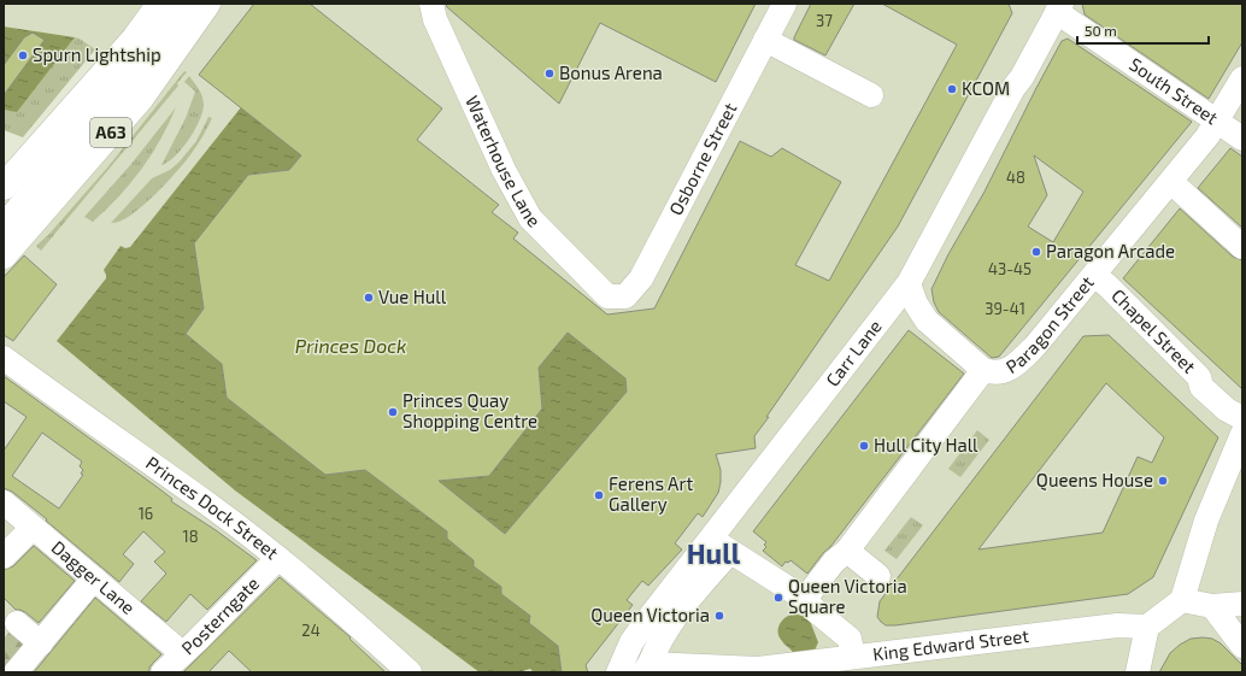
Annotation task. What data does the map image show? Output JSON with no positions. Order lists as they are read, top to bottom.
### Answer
{
  "streets": {
    "highway": ["A63"],
    "street": [
      "South Street",
      "Waterhouse Lane",
      "Osborne Street",
      "Paragon Street",
      "Chapel Street",
      "Carr Lane",
      "Princes Dock Street",
      "Dagger Lane",
      "Posterngate",
      "King Edward Street"
    ]
  },
  "crossings": [
    ["South Street", "Paragon Street"],
    ["South Street", "Carr Lane"],
    ["Waterhouse Lane", "Osborne Street"],
    ["Paragon Street", "Chapel Street"],
    ["Princes Dock Street", "Posterngate"],
    ["Dagger Lane", "Posterngate"]
  ],
  "districts": ["Hull"],
  "water": ["Princes Dock"],
  "places": [
    "Spurn Lightship",
    "Bonus Arena",
    "KCOM",
    "Paragon Arcade",
    "Vue Hull",
    "Princes Quay Shopping Centre",
    "Hull City Hall",
    "Queens House",
    "Ferens Art Gallery",
    "Queen Victoria Square",
    "Queen Victoria"
  ],
  "house_numbers": [
    "37",
    "48",
    "43-45",
    "39-41",
    "16",
    "18",
    "24"
  ],
  "scale_bar": "50 m"
}
